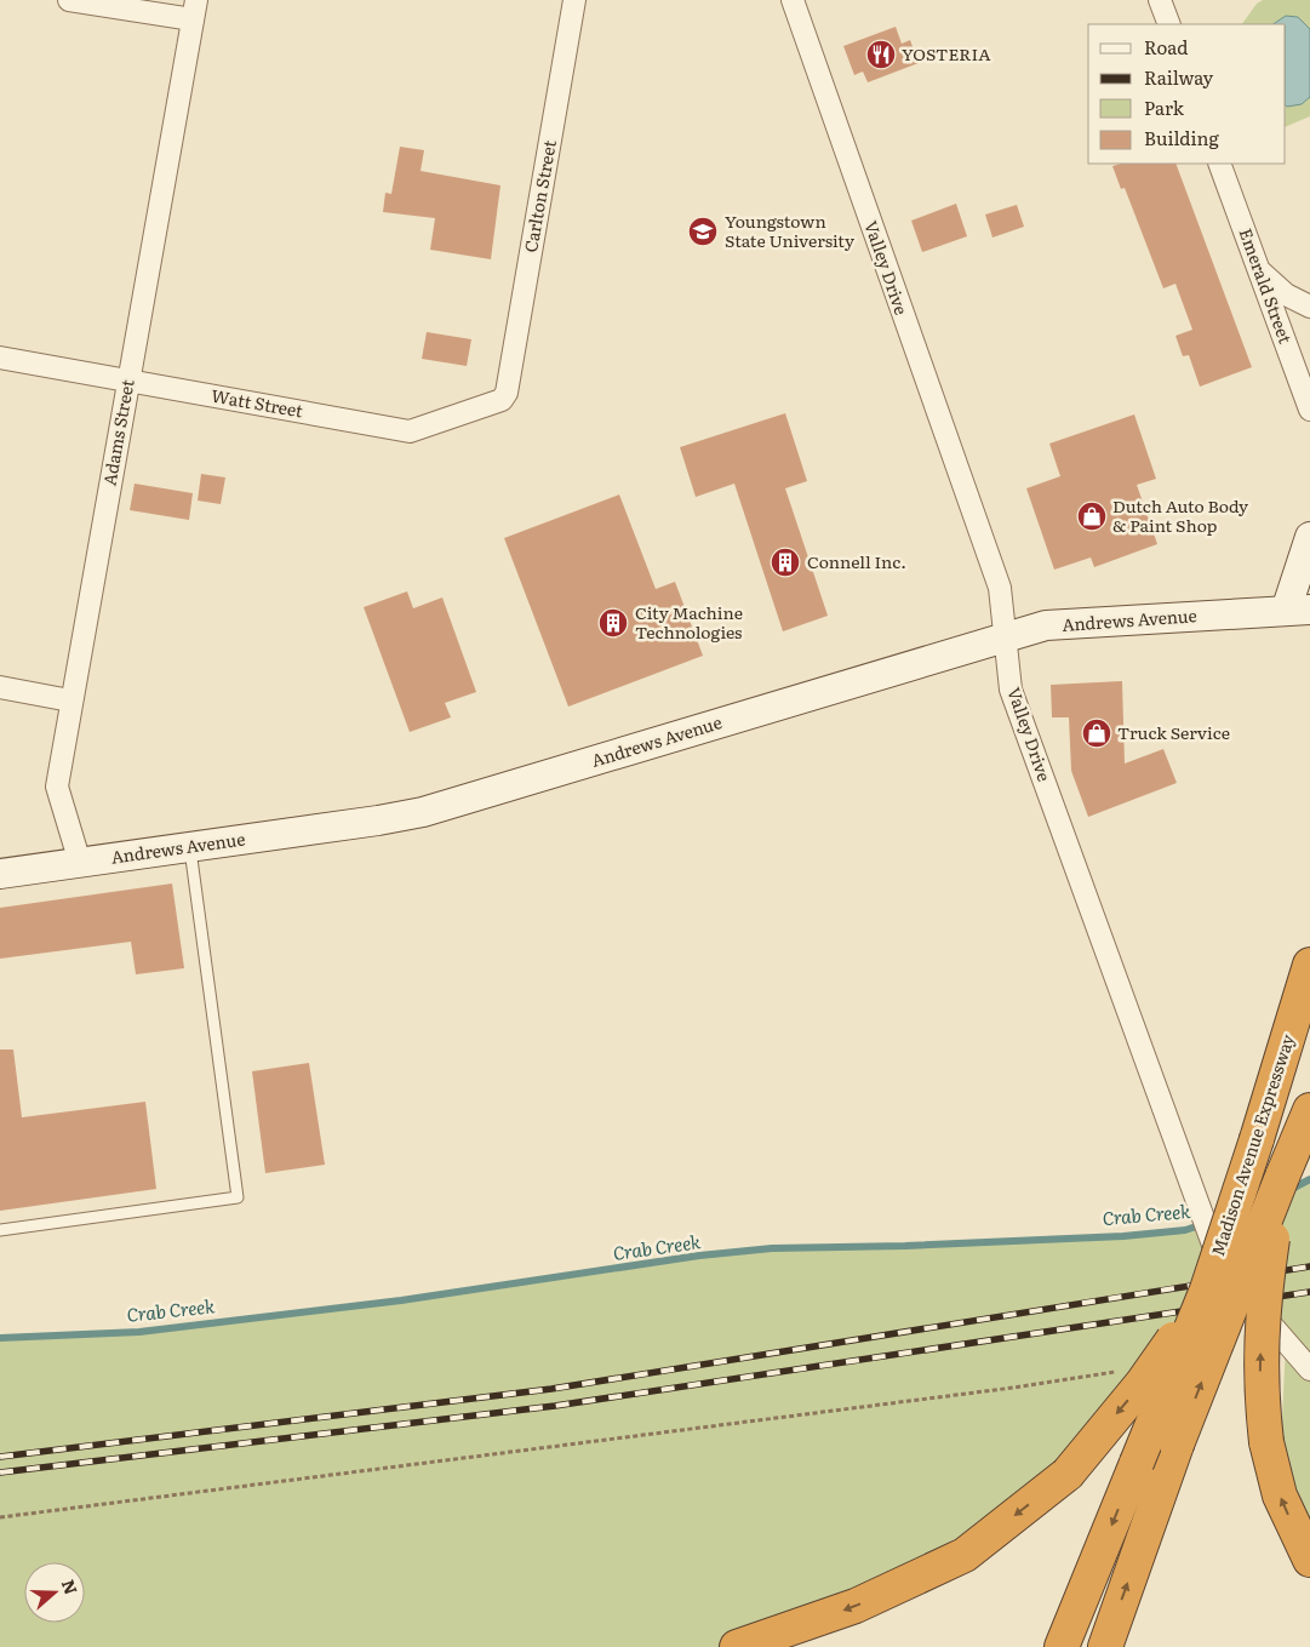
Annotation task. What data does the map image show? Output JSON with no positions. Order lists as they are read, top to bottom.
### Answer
{
  "streets": {
    "highway": ["Madison Avenue Expressway"],
    "street": [
      "Carlton Street",
      "Valley Drive",
      "Emerald Street",
      "Watt Street",
      "Adams Street",
      "Andrews Avenue"
    ]
  },
  "crossings": [
    ["Carlton Street", "Watt Street"],
    ["Valley Drive", "Andrews Avenue"],
    ["Watt Street", "Adams Street"],
    ["Adams Street", "Andrews Avenue"]
  ],
  "water": ["Crab Creek"],
  "places": {
    "restaurant": ["YOSTERIA"],
    "school or university": ["Youngstown State University"],
    "shop": ["Dutch Auto Body & Paint Shop", "Truck Service"],
    "building": ["Connell Inc.", "City Machine Technologies"]
  },
  "legend": [
    "Road",
    "Railway",
    "Park",
    "Building"
  ],
  "north": "right"
}
